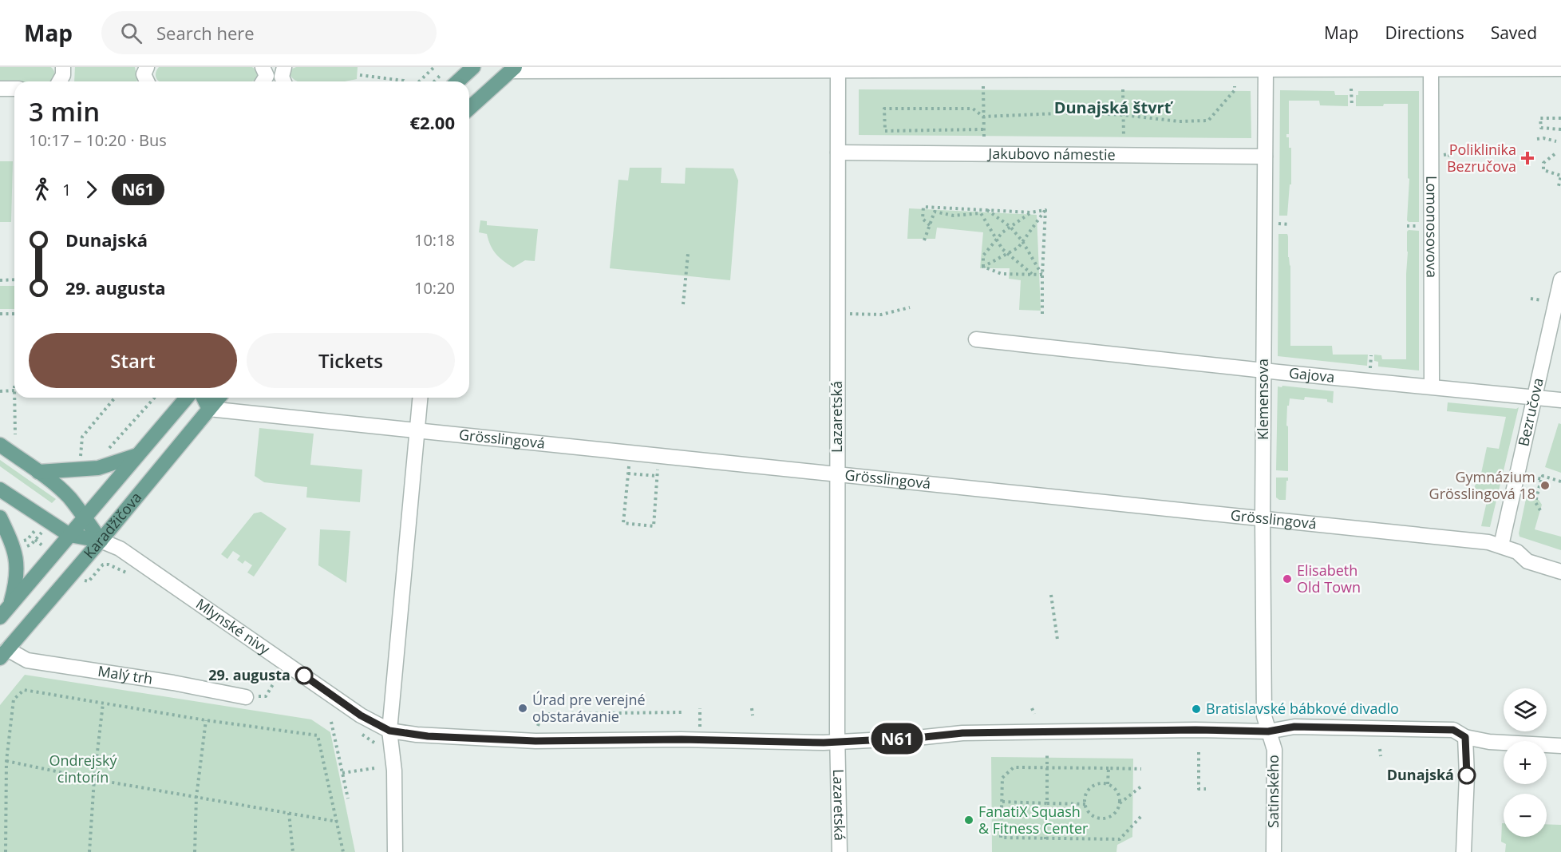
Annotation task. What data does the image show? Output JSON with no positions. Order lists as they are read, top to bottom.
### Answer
{
  "streets": {
    "main road": ["Karadžičova", "Mlynské nivy"],
    "street": [
      "Jakubovo námestie",
      "Lomonosovova",
      "Gajova",
      "Klemensova",
      "Bezručova",
      "Lazaretská",
      "Grösslingová",
      "Malý trh",
      "Satinského"
    ]
  },
  "crossings": [
    ["Jakubovo námestie", "Klemensova"],
    ["Jakubovo námestie", "Lazaretská"],
    ["Lomonosovova", "Gajova"],
    ["Gajova", "Klemensova"],
    ["Gajova", "Bezručova"],
    ["Klemensova", "Grösslingová"],
    ["Klemensova", "Satinského"],
    ["Bezručova", "Grösslingová"],
    ["Lazaretská", "Grösslingová"],
    ["Grösslingová", "Karadžičova"],
    ["Karadžičova", "Mlynské nivy"],
    ["Karadžičova", "Malý trh"]
  ],
  "districts": ["Dunajská štvrť"],
  "parks": ["Ondrejský cintorín"],
  "places": {
    "health": ["Poliklinika Bezručova"],
    "other": [
      "Gymnázium Grösslingová 18",
      "Elisabeth Old Town",
      "29. augusta",
      "Úrad pre verejné obstarávanie",
      "Bratislavské bábkové divadlo",
      "Dunajská",
      "FanatiX Squash & Fitness Center"
    ]
  },
  "lines": ["bus line N61"],
  "page": {
    "header": "Map",
    "search": "Search here",
    "nav": ["Map", "Directions", "Saved"],
    "on_map": "N61",
    "heading": ["3 min", "10:17 – 10:20 · Bus", "€2.00"],
    "legs": ["1", "N61"],
    "list": [
      {
        "name": "Dunajská",
        "value": "10:18"
      },
      {
        "name": "29. augusta",
        "value": "10:20"
      }
    ],
    "buttons": ["Start", "Tickets"],
    "map_buttons": ["+", "−"]
  }
}
